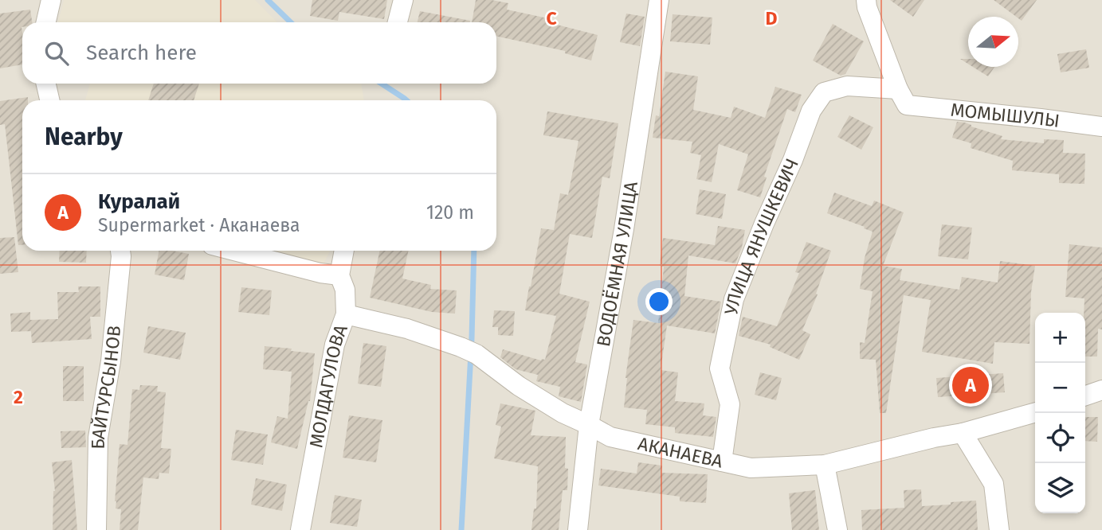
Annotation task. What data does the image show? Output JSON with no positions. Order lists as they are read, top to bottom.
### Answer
{
  "streets": {
    "street": [
      "МОМЫШУЛЫ",
      "УЛИЦА ЯНУШКЕВИЧ",
      "ВОДОЁМНАЯ УЛИЦА",
      "БАЙТУРСЫНОВ",
      "МОЛДАГУЛОВА",
      "АКАНАЕВА"
    ]
  },
  "crossings": [
    ["МОМЫШУЛЫ", "УЛИЦА ЯНУШКЕВИЧ"],
    ["УЛИЦА ЯНУШКЕВИЧ", "АКАНАЕВА"],
    ["ВОДОЁМНАЯ УЛИЦА", "АКАНАЕВА"],
    ["МОЛДАГУЛОВА", "АКАНАЕВА"]
  ],
  "north": "right",
  "page": {
    "search": "Search here",
    "heading": "Nearby",
    "list": [
      {
        "mark": "A",
        "name": "Куралай",
        "note": "Supermarket · Аканаева",
        "value": "120 m"
      }
    ],
    "map_buttons": ["+", "−"],
    "pins": "A"
  },
  "grid": {
    "columns": ["C", "D"],
    "rows": ["2"]
  }
}
